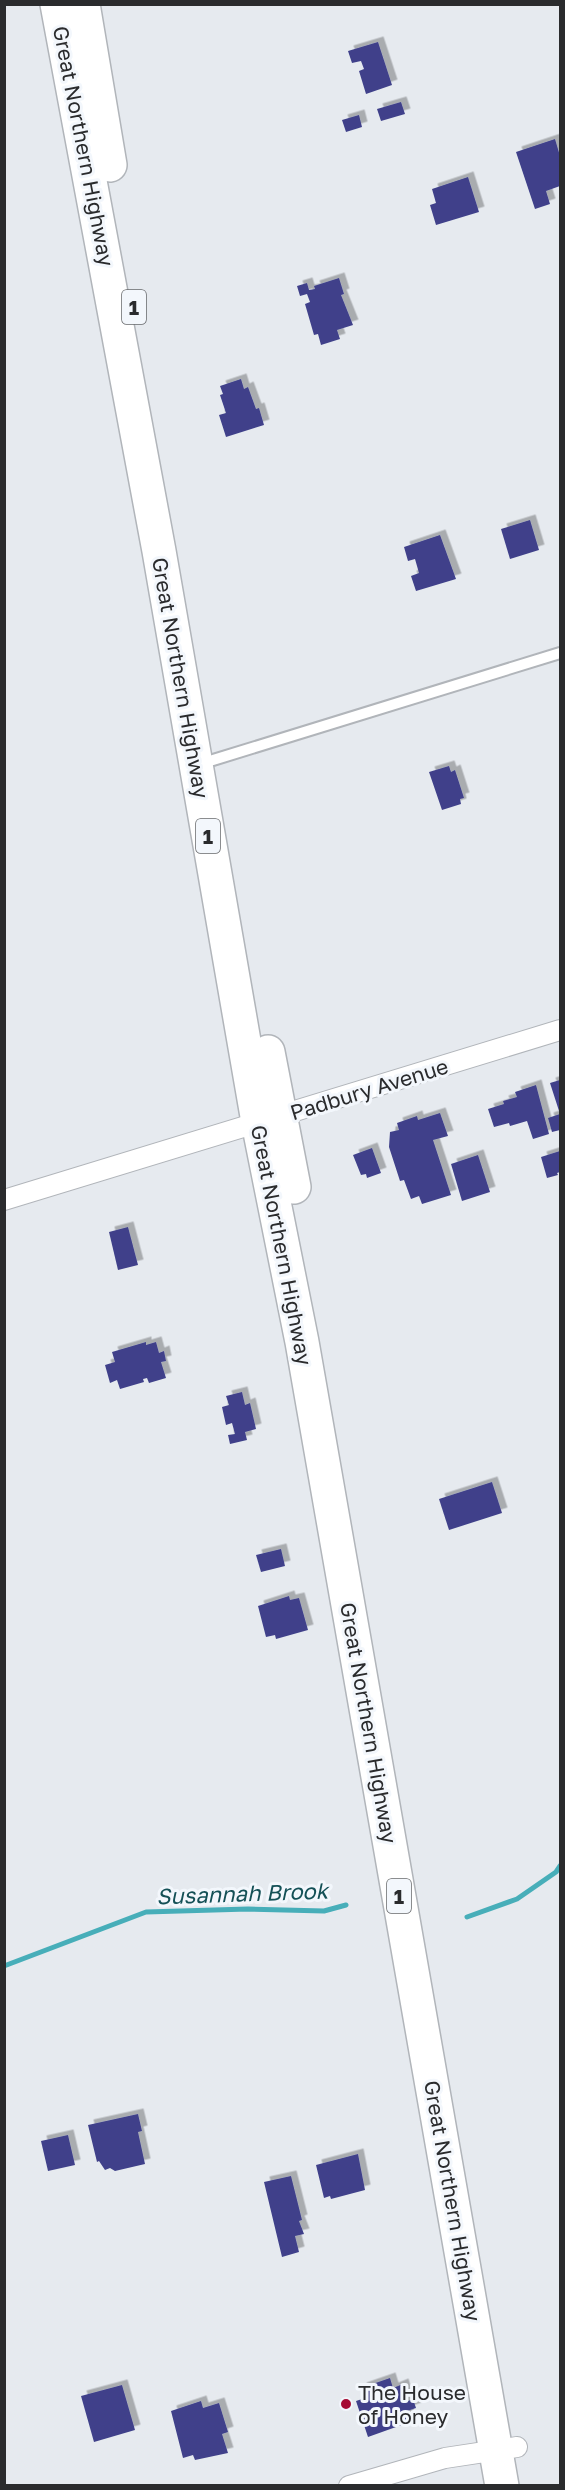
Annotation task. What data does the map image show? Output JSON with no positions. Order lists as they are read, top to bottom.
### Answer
{
  "streets": {
    "highway": ["Great Northern Highway", "1"],
    "street": ["Padbury Avenue"]
  },
  "crossings": [
    ["Great Northern Highway", "Padbury Avenue"]
  ],
  "water": ["Susannah Brook"],
  "places": ["The House of Honey"]
}
